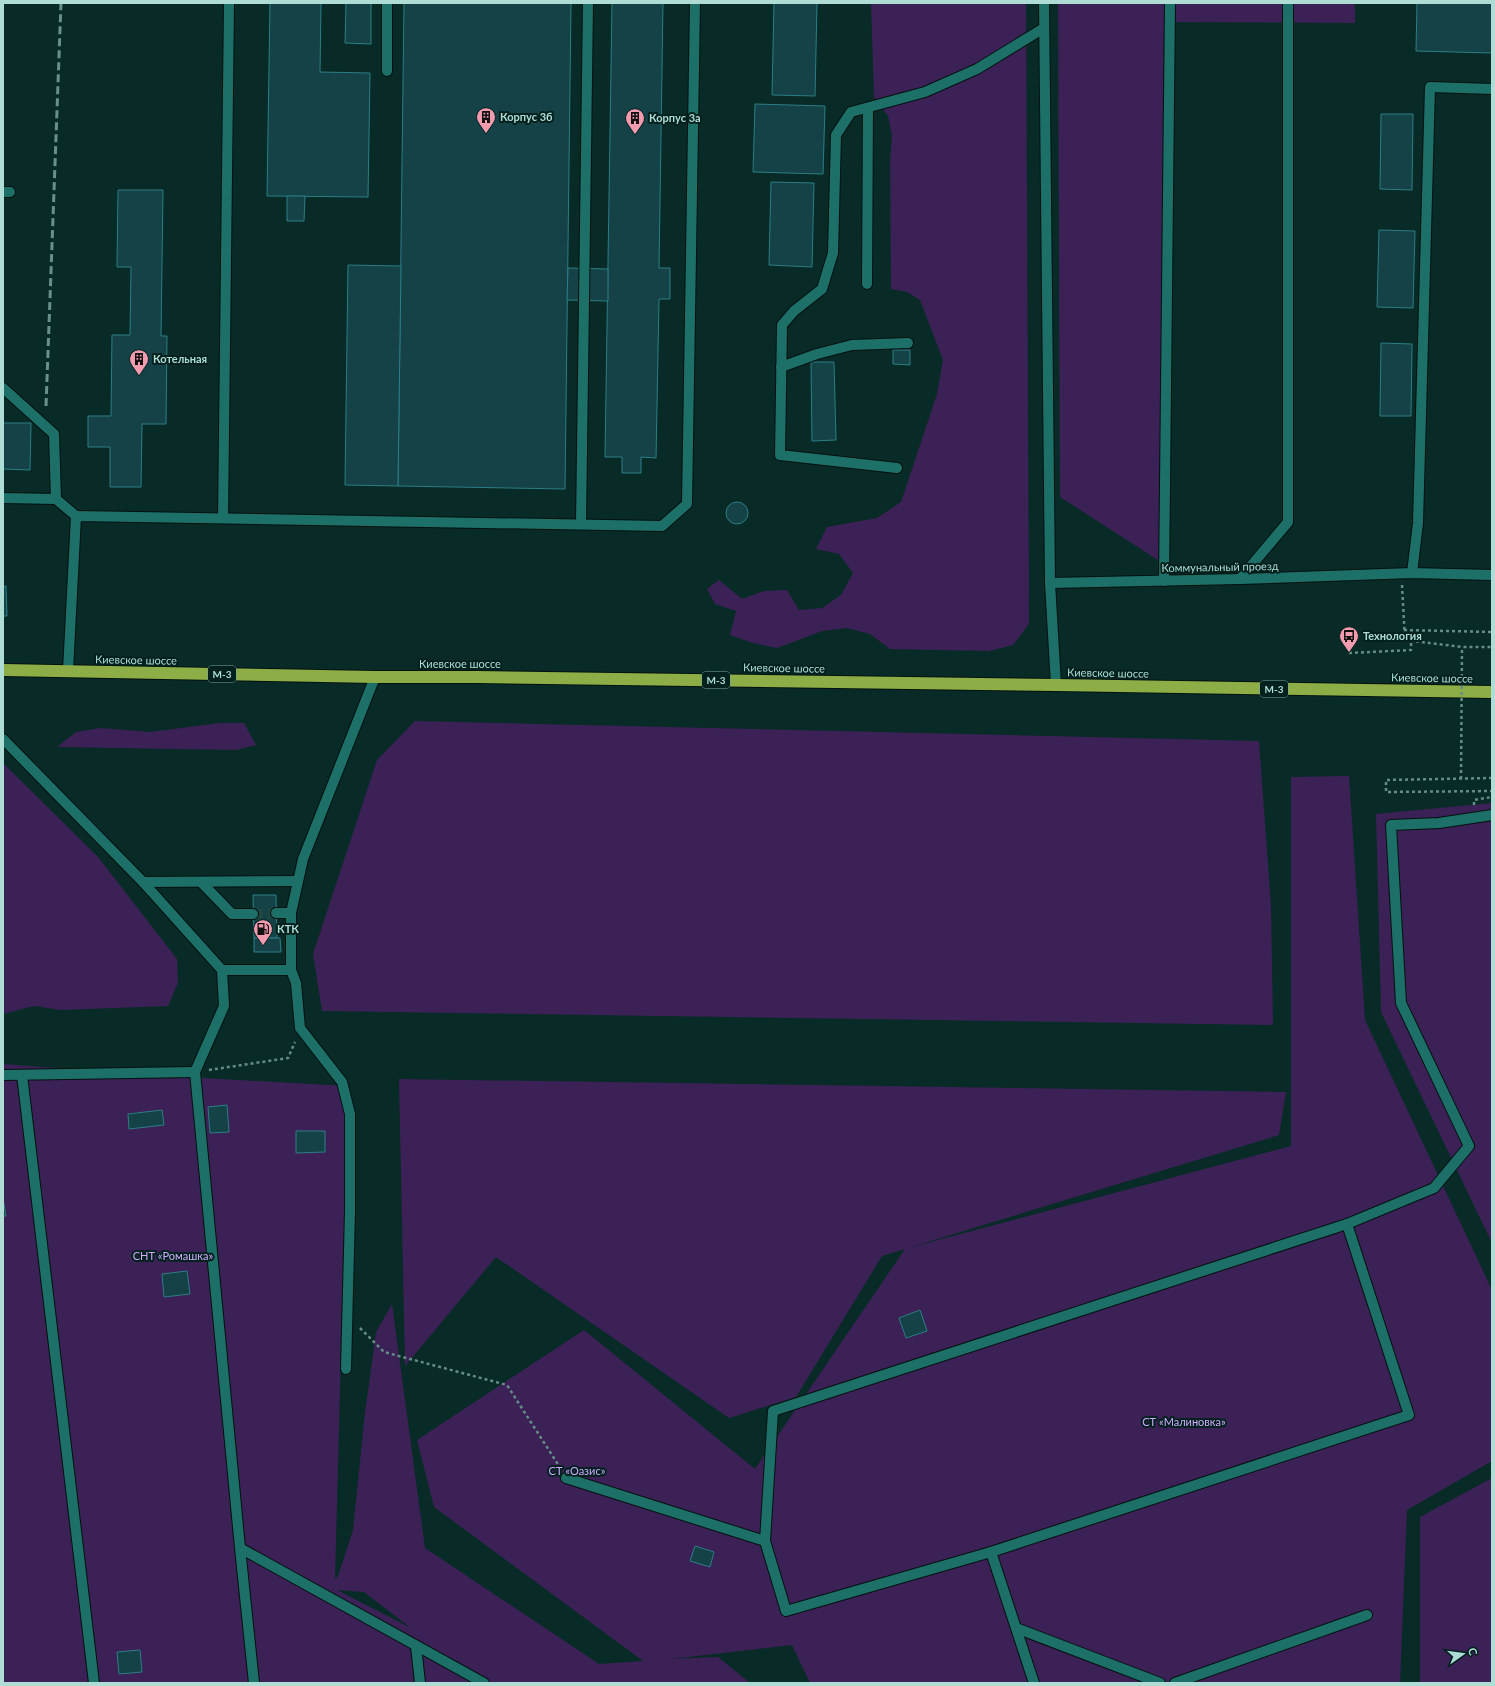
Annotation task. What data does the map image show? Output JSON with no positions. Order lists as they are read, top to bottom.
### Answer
{
  "streets": {
    "highway": ["Киевское шоссе", "М-3"],
    "street": ["Коммунальный проезд"]
  },
  "parks": ["СНТ «Ромашка»", "СТ «Малиновка»", "СТ «Оазис»"],
  "places": {
    "building": ["Корпус 3б", "Корпус 3a", "Котельная"],
    "bus stop": ["Технология"],
    "fuel station": ["КТК"]
  },
  "north": "right"
}
